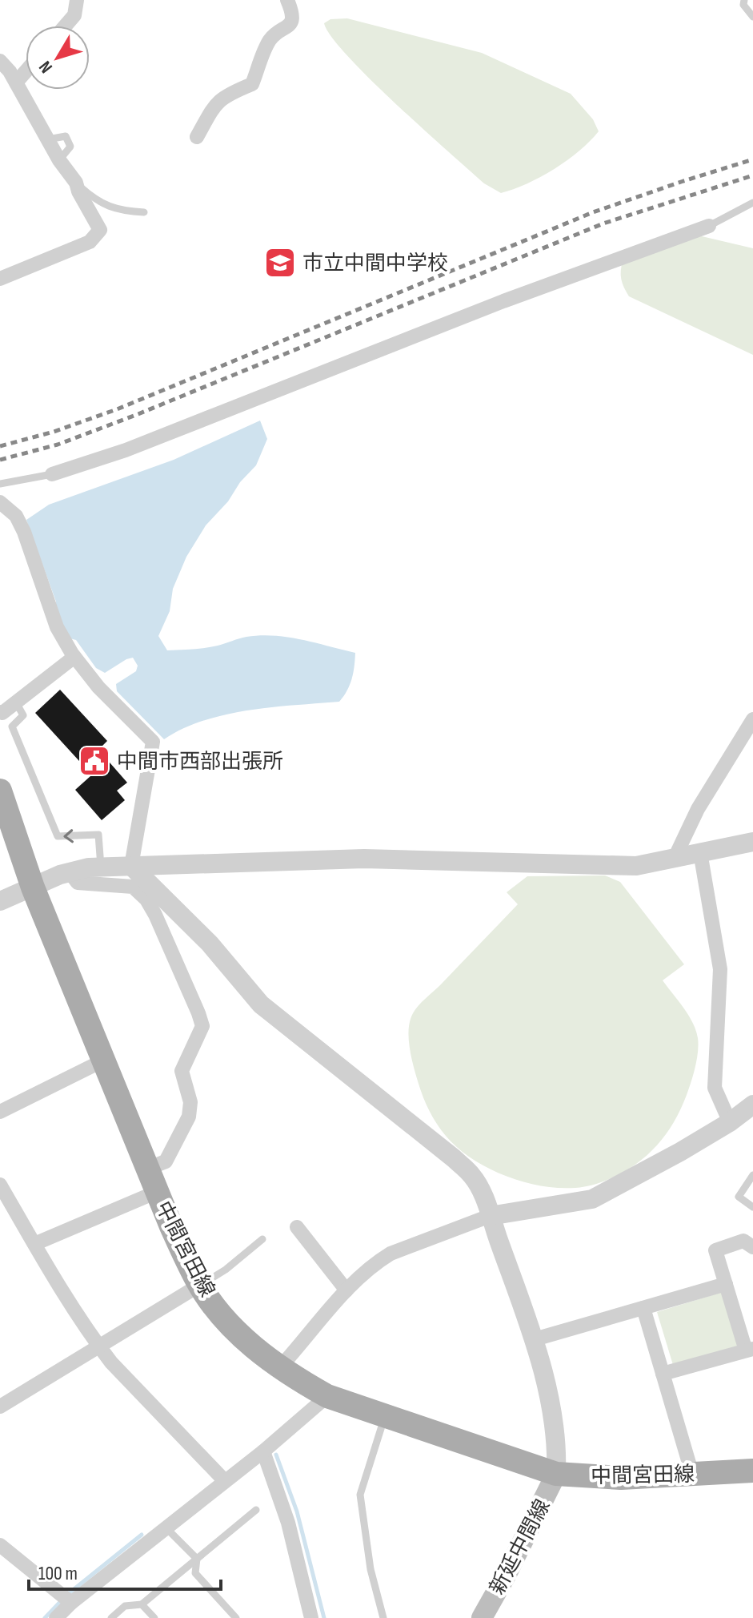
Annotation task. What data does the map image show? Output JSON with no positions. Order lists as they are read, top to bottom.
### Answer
{
  "streets": {
    "main road": ["中間宮田線", "新延中間線"]
  },
  "crossings": [
    ["中間宮田線", "新延中間線"]
  ],
  "places": {
    "school or university": ["市立中間中学校"],
    "public building": ["中間市西部出張所"]
  },
  "scale_bar": "100 m",
  "north": "bottom left"
}
